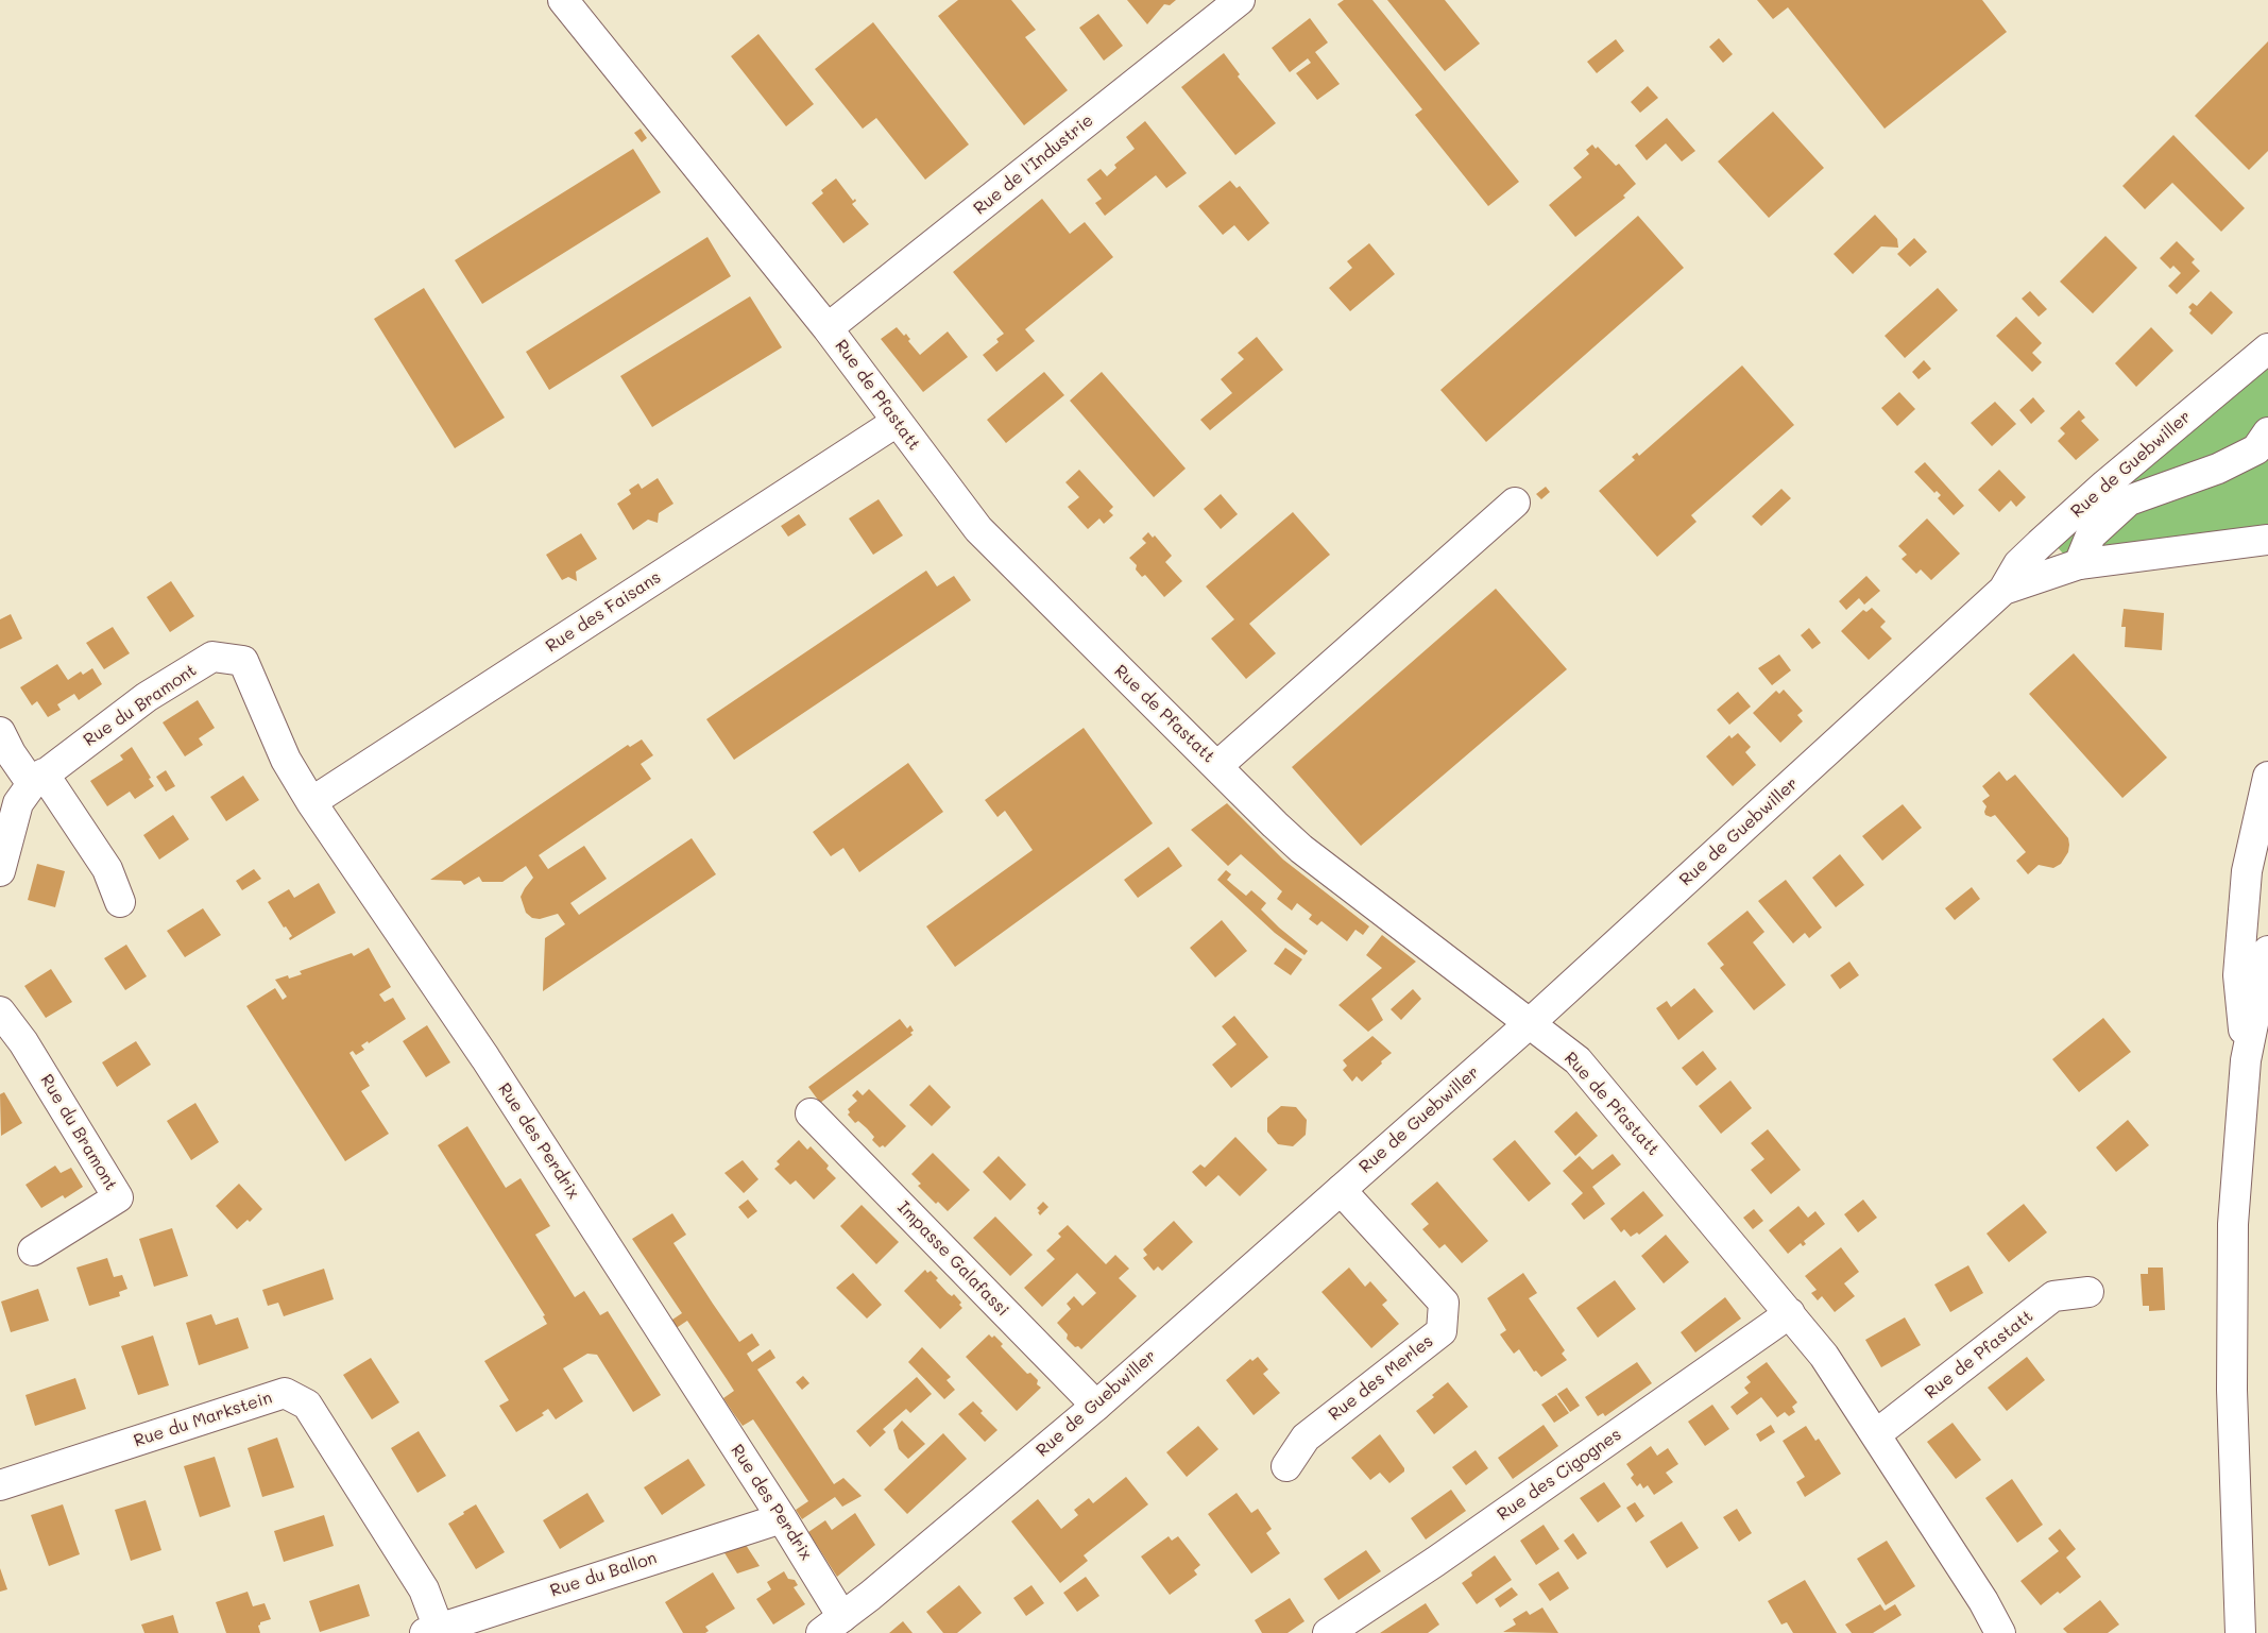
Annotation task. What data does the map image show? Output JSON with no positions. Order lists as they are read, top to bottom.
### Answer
{
  "streets": {
    "main road": [
      "Rue de l'Industrie",
      "Rue de Pfastatt",
      "Rue de Guebwiller",
      "Rue des Faisans",
      "Rue du Bramont",
      "Rue des Perdrix",
      "Impasse Galafassi",
      "Rue des Merles",
      "Rue du Markstein",
      "Rue des Cigognes",
      "Rue du Ballon"
    ]
  },
  "crossings": [
    ["Rue de l'Industrie", "Rue de Pfastatt"],
    ["Rue de Pfastatt", "Rue de Guebwiller"],
    ["Rue de Pfastatt", "Rue des Faisans"],
    ["Rue de Pfastatt", "Rue des Cigognes"],
    ["Rue de Guebwiller", "Rue des Perdrix"],
    ["Rue de Guebwiller", "Impasse Galafassi"],
    ["Rue de Guebwiller", "Rue des Merles"],
    ["Rue des Faisans", "Rue des Perdrix"],
    ["Rue du Bramont", "Rue des Perdrix"],
    ["Rue des Perdrix", "Rue du Ballon"],
    ["Rue du Markstein", "Rue du Ballon"]
  ]
}
